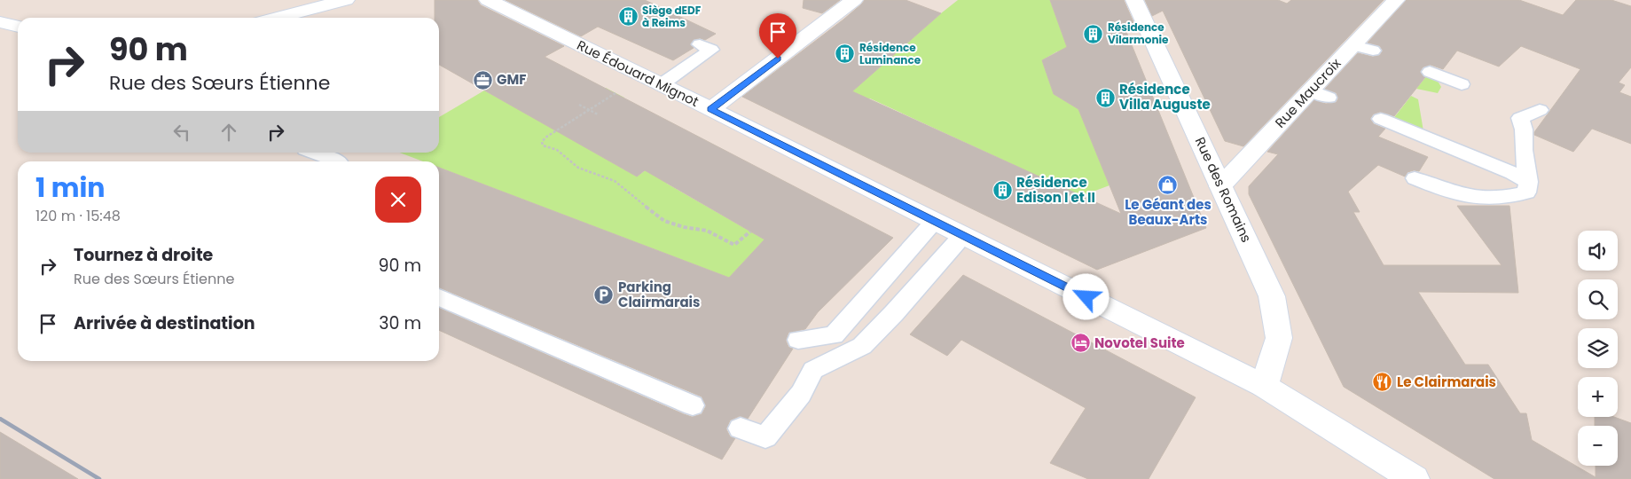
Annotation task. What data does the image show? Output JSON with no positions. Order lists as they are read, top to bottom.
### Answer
{
  "streets": {
    "street": ["Rue Édouard Mignot", "Rue Maucroix", "Rue des Romains"]
  },
  "crossings": [
    ["Rue Édouard Mignot", "Rue des Romains"],
    ["Rue Maucroix", "Rue des Romains"]
  ],
  "places": {
    "building": [
      "Siège dEDF à Reims",
      "Résidence Vilarmonie",
      "Résidence Luminance",
      "Résidence Villa Auguste",
      "Résidence Edison I et II"
    ],
    "office": ["GMF"],
    "shop": ["Le Géant des Beaux-Arts"],
    "parking": ["Parking Clairmarais"],
    "hotel": ["Novotel Suite"],
    "restaurant": ["Le Clairmarais"]
  },
  "page": {
    "turn": ["90 m", "Rue des Sœurs Étienne"],
    "heading": ["1 min", "120 m · 15:48"],
    "map_buttons": ["+", "−"],
    "list": [
      {
        "name": "Tournez à droite",
        "note": "Rue des Sœurs Étienne",
        "value": "90 m"
      },
      {
        "name": "Arrivée à destination",
        "value": "30 m"
      }
    ]
  }
}
